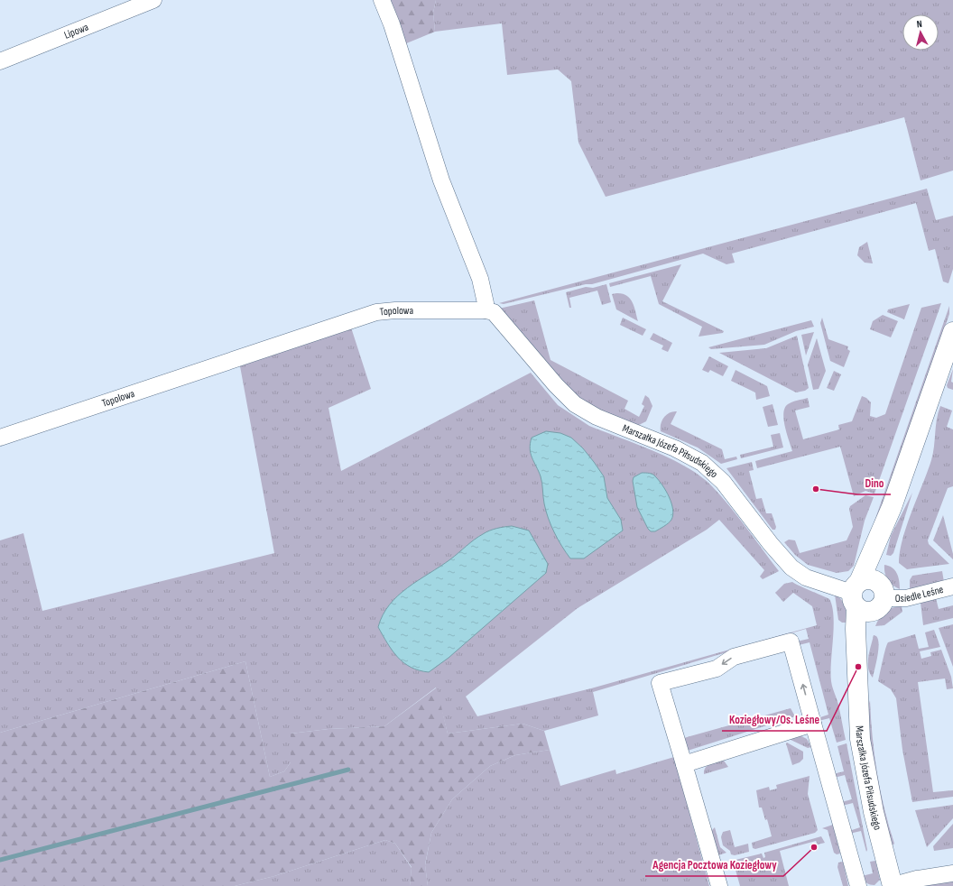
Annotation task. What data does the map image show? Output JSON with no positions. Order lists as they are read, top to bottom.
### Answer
{
  "streets": {
    "street": [
      "Lipowa",
      "Topolowa",
      "Marszałka Józefa Piłsudskiego",
      "Osiedle Leśne"
    ]
  },
  "crossings": [
    ["Topolowa", "Marszałka Józefa Piłsudskiego"],
    ["Marszałka Józefa Piłsudskiego", "Osiedle Leśne"]
  ],
  "places": ["Dino", "Koziegłowy/Os. Leśne", "Agencja Pocztowa Koziegłowy"],
  "north": "top"
}
